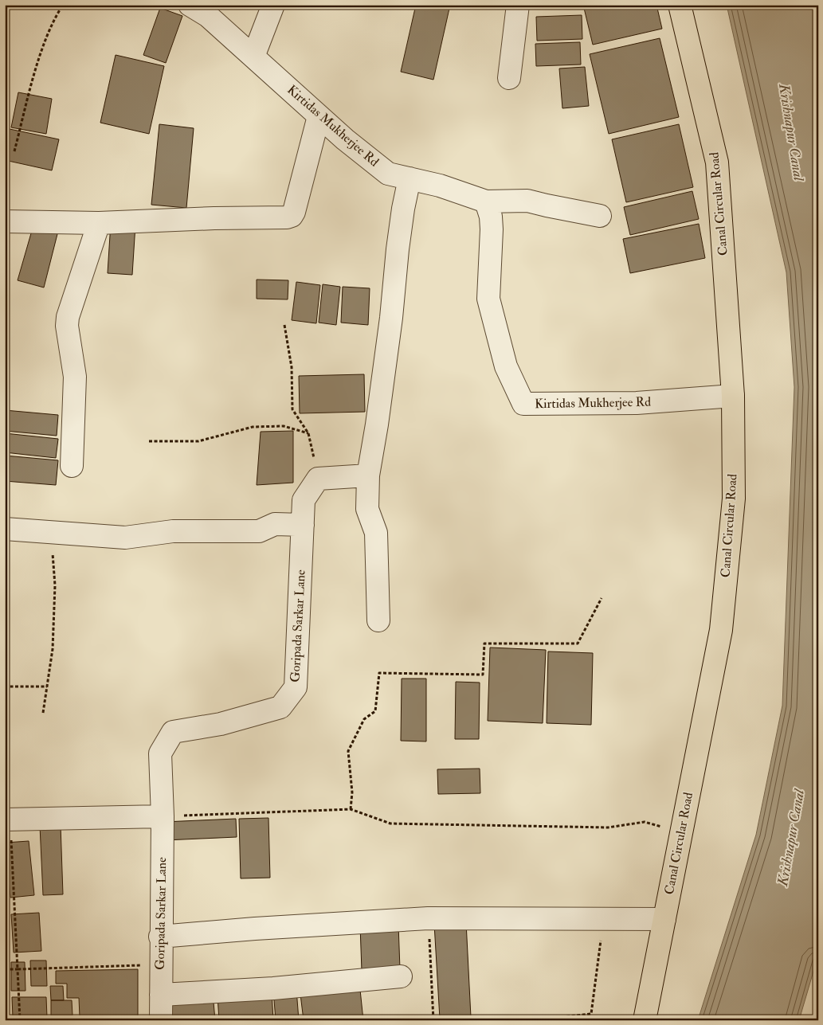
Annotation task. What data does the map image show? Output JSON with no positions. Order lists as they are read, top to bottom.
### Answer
{
  "streets": {
    "main road": ["Canal Circular Road"],
    "street": ["Kirtidas Mukherjee Rd", "Goripada Sarkar Lane"]
  },
  "crossings": [
    ["Kirtidas Mukherjee Rd", "Canal Circular Road"]
  ],
  "water": ["Krishnapur Canal"]
}
